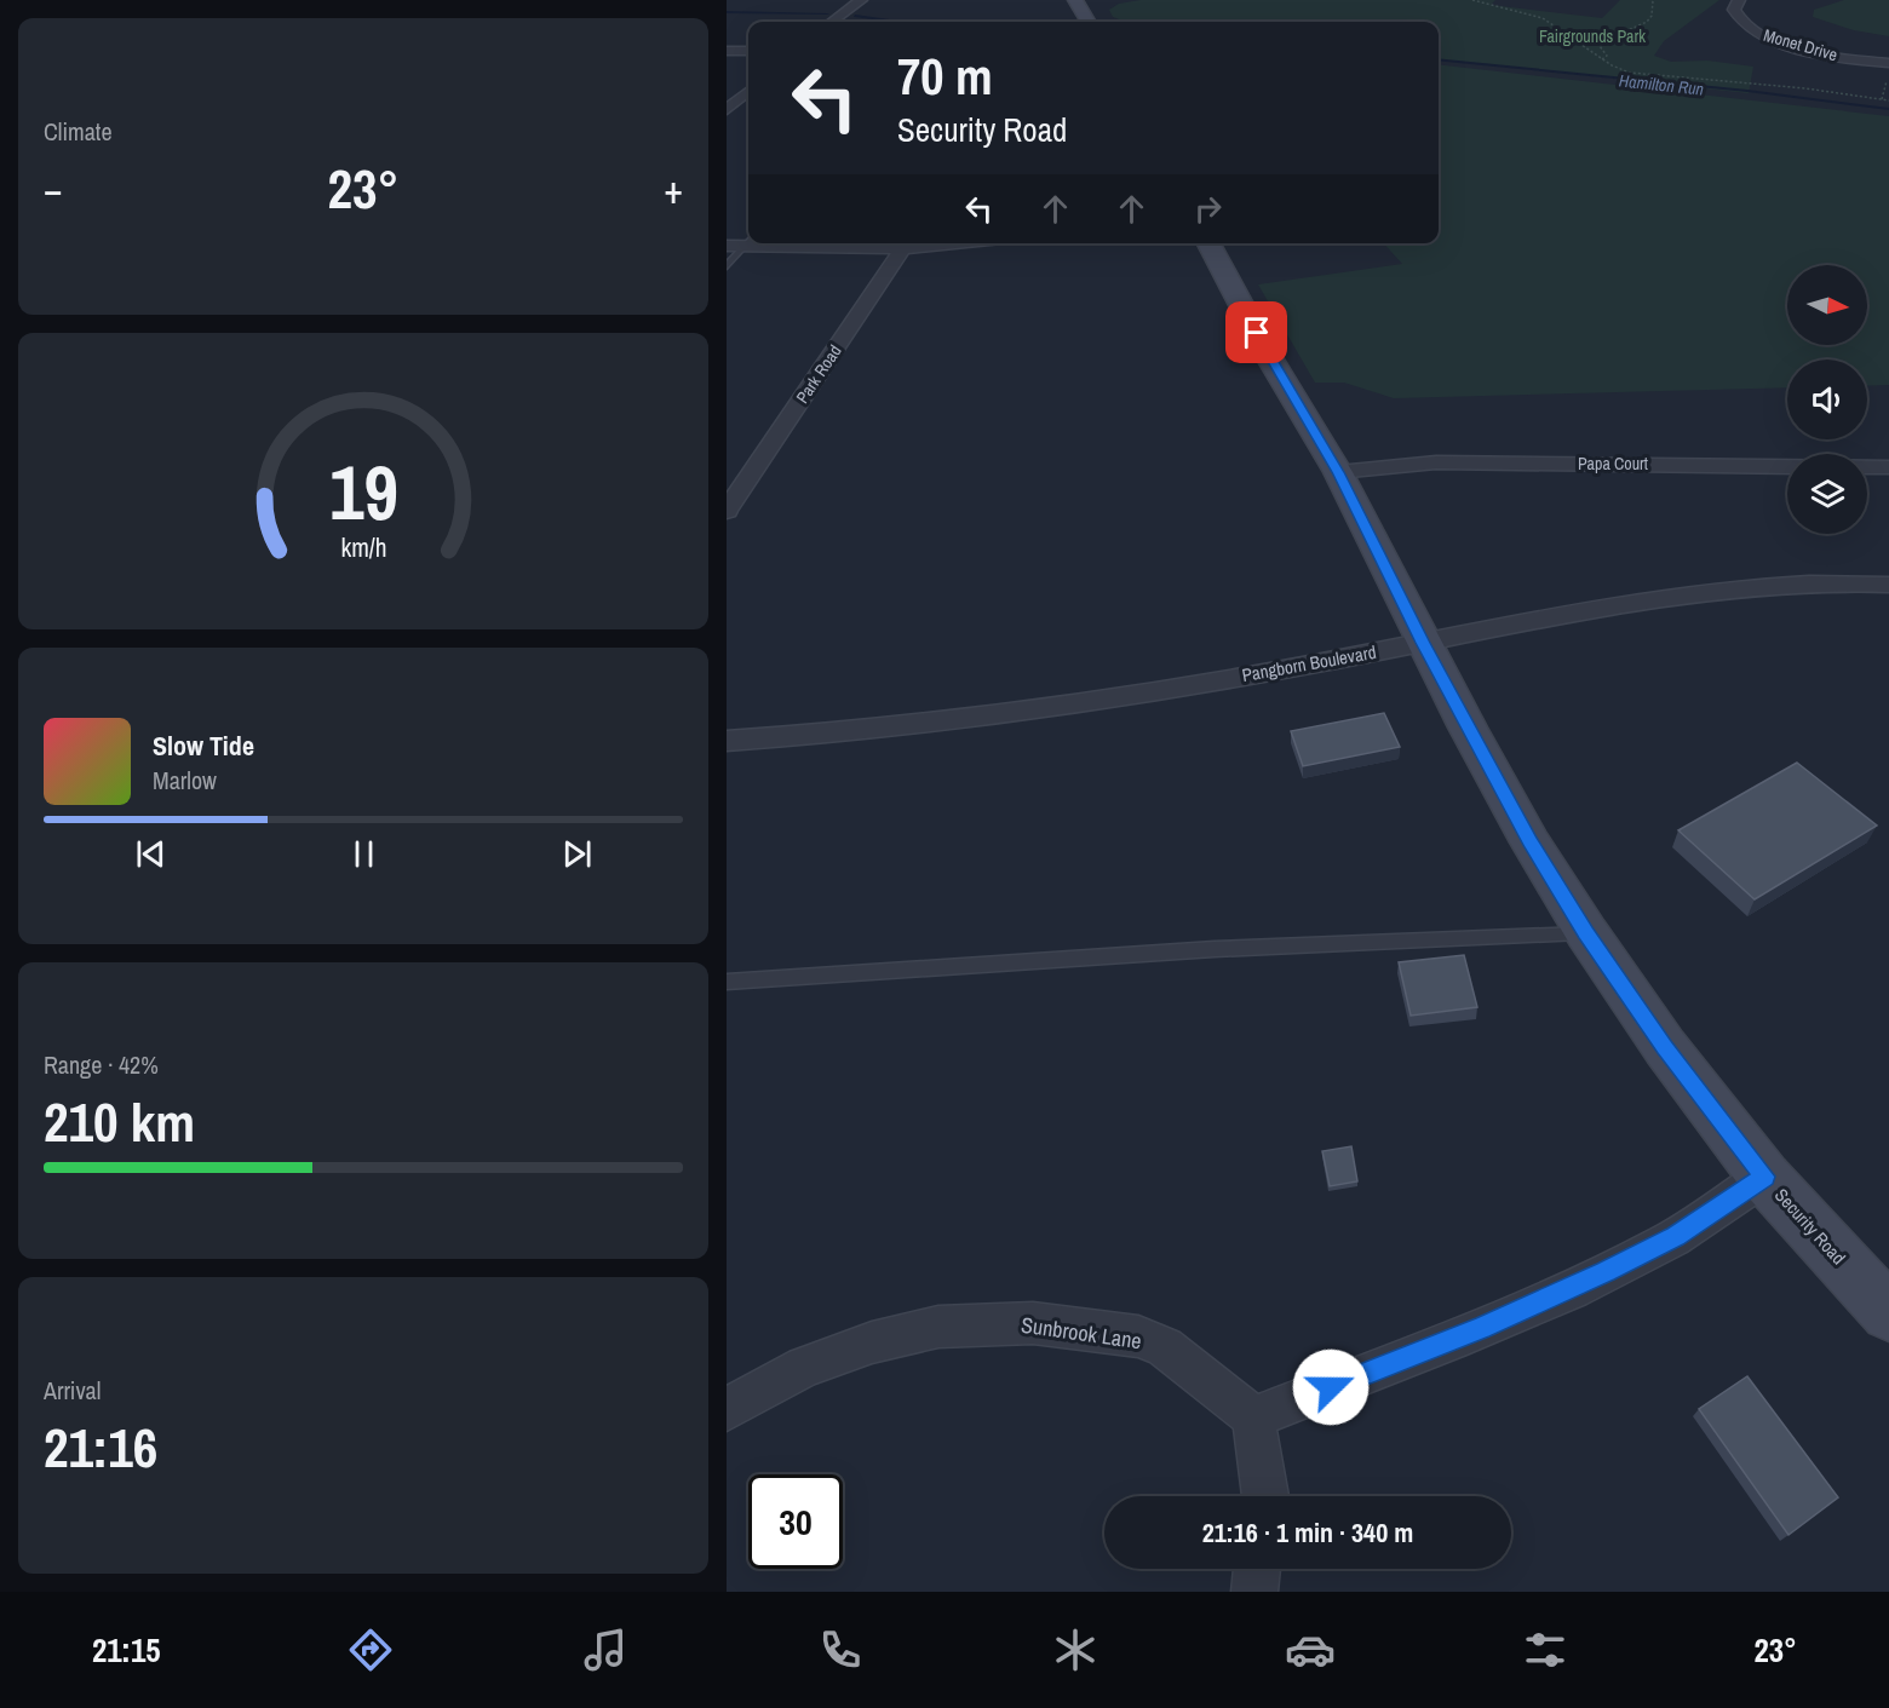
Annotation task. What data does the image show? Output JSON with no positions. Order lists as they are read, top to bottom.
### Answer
{
  "streets": {
    "street": [
      "Monet Drive",
      "Park Road",
      "Papa Court",
      "Pangborn Boulevard",
      "Security Road",
      "Sunbrook Lane"
    ]
  },
  "crossings": [
    ["Papa Court", "Security Road"],
    ["Pangborn Boulevard", "Security Road"]
  ],
  "water": ["Hamilton Run"],
  "parks": ["Fairgrounds Park"],
  "north": "right",
  "page": {
    "tile": [
      "Climate",
      ["Range · 42%", "210 km"],
      ["Arrival", "21:16"]
    ],
    "turn": ["70 m", "Security Road"],
    "heat": ["−", "23°", "+"],
    "song": ["Slow Tide", "Marlow"],
    "limit": "30",
    "trip": "21:16 · 1 min · 340 m",
    "tabs": ["21:15", "23°"],
    "gauge": ["19", "km/h"]
  }
}
